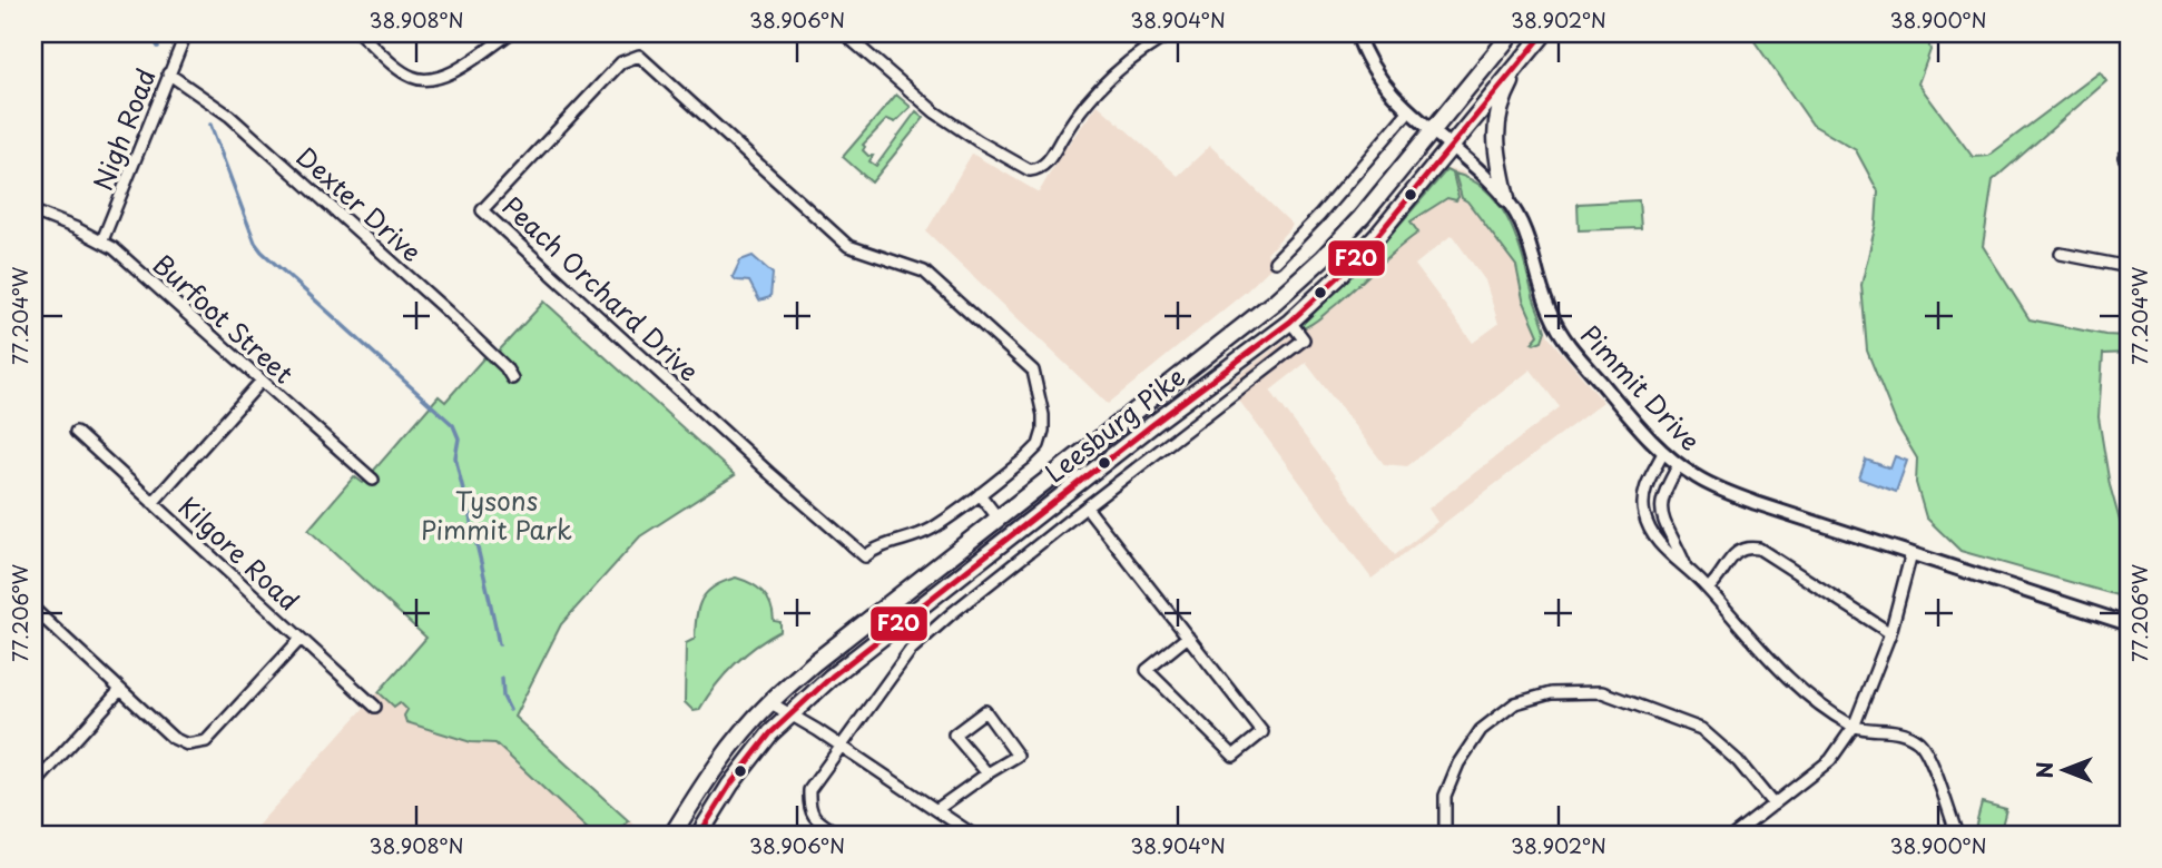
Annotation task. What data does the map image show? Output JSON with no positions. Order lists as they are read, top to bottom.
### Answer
{
  "streets": {
    "main road": ["Leesburg Pike"],
    "street": [
      "Nigh Road",
      "Dexter Drive",
      "Peach Orchard Drive",
      "Burfoot Street",
      "Pimmit Drive",
      "Kilgore Road"
    ]
  },
  "crossings": [
    ["Nigh Road", "Dexter Drive"],
    ["Nigh Road", "Burfoot Street"],
    ["Pimmit Drive", "Leesburg Pike"]
  ],
  "parks": ["Tysons Pimmit Park"],
  "lines": ["transit line F20"],
  "north": "left",
  "coordinates": [
    "38.908°N",
    "38.906°N",
    "38.904°N",
    "38.902°N",
    "38.900°N",
    "77.204°W",
    "77.206°W"
  ]
}
